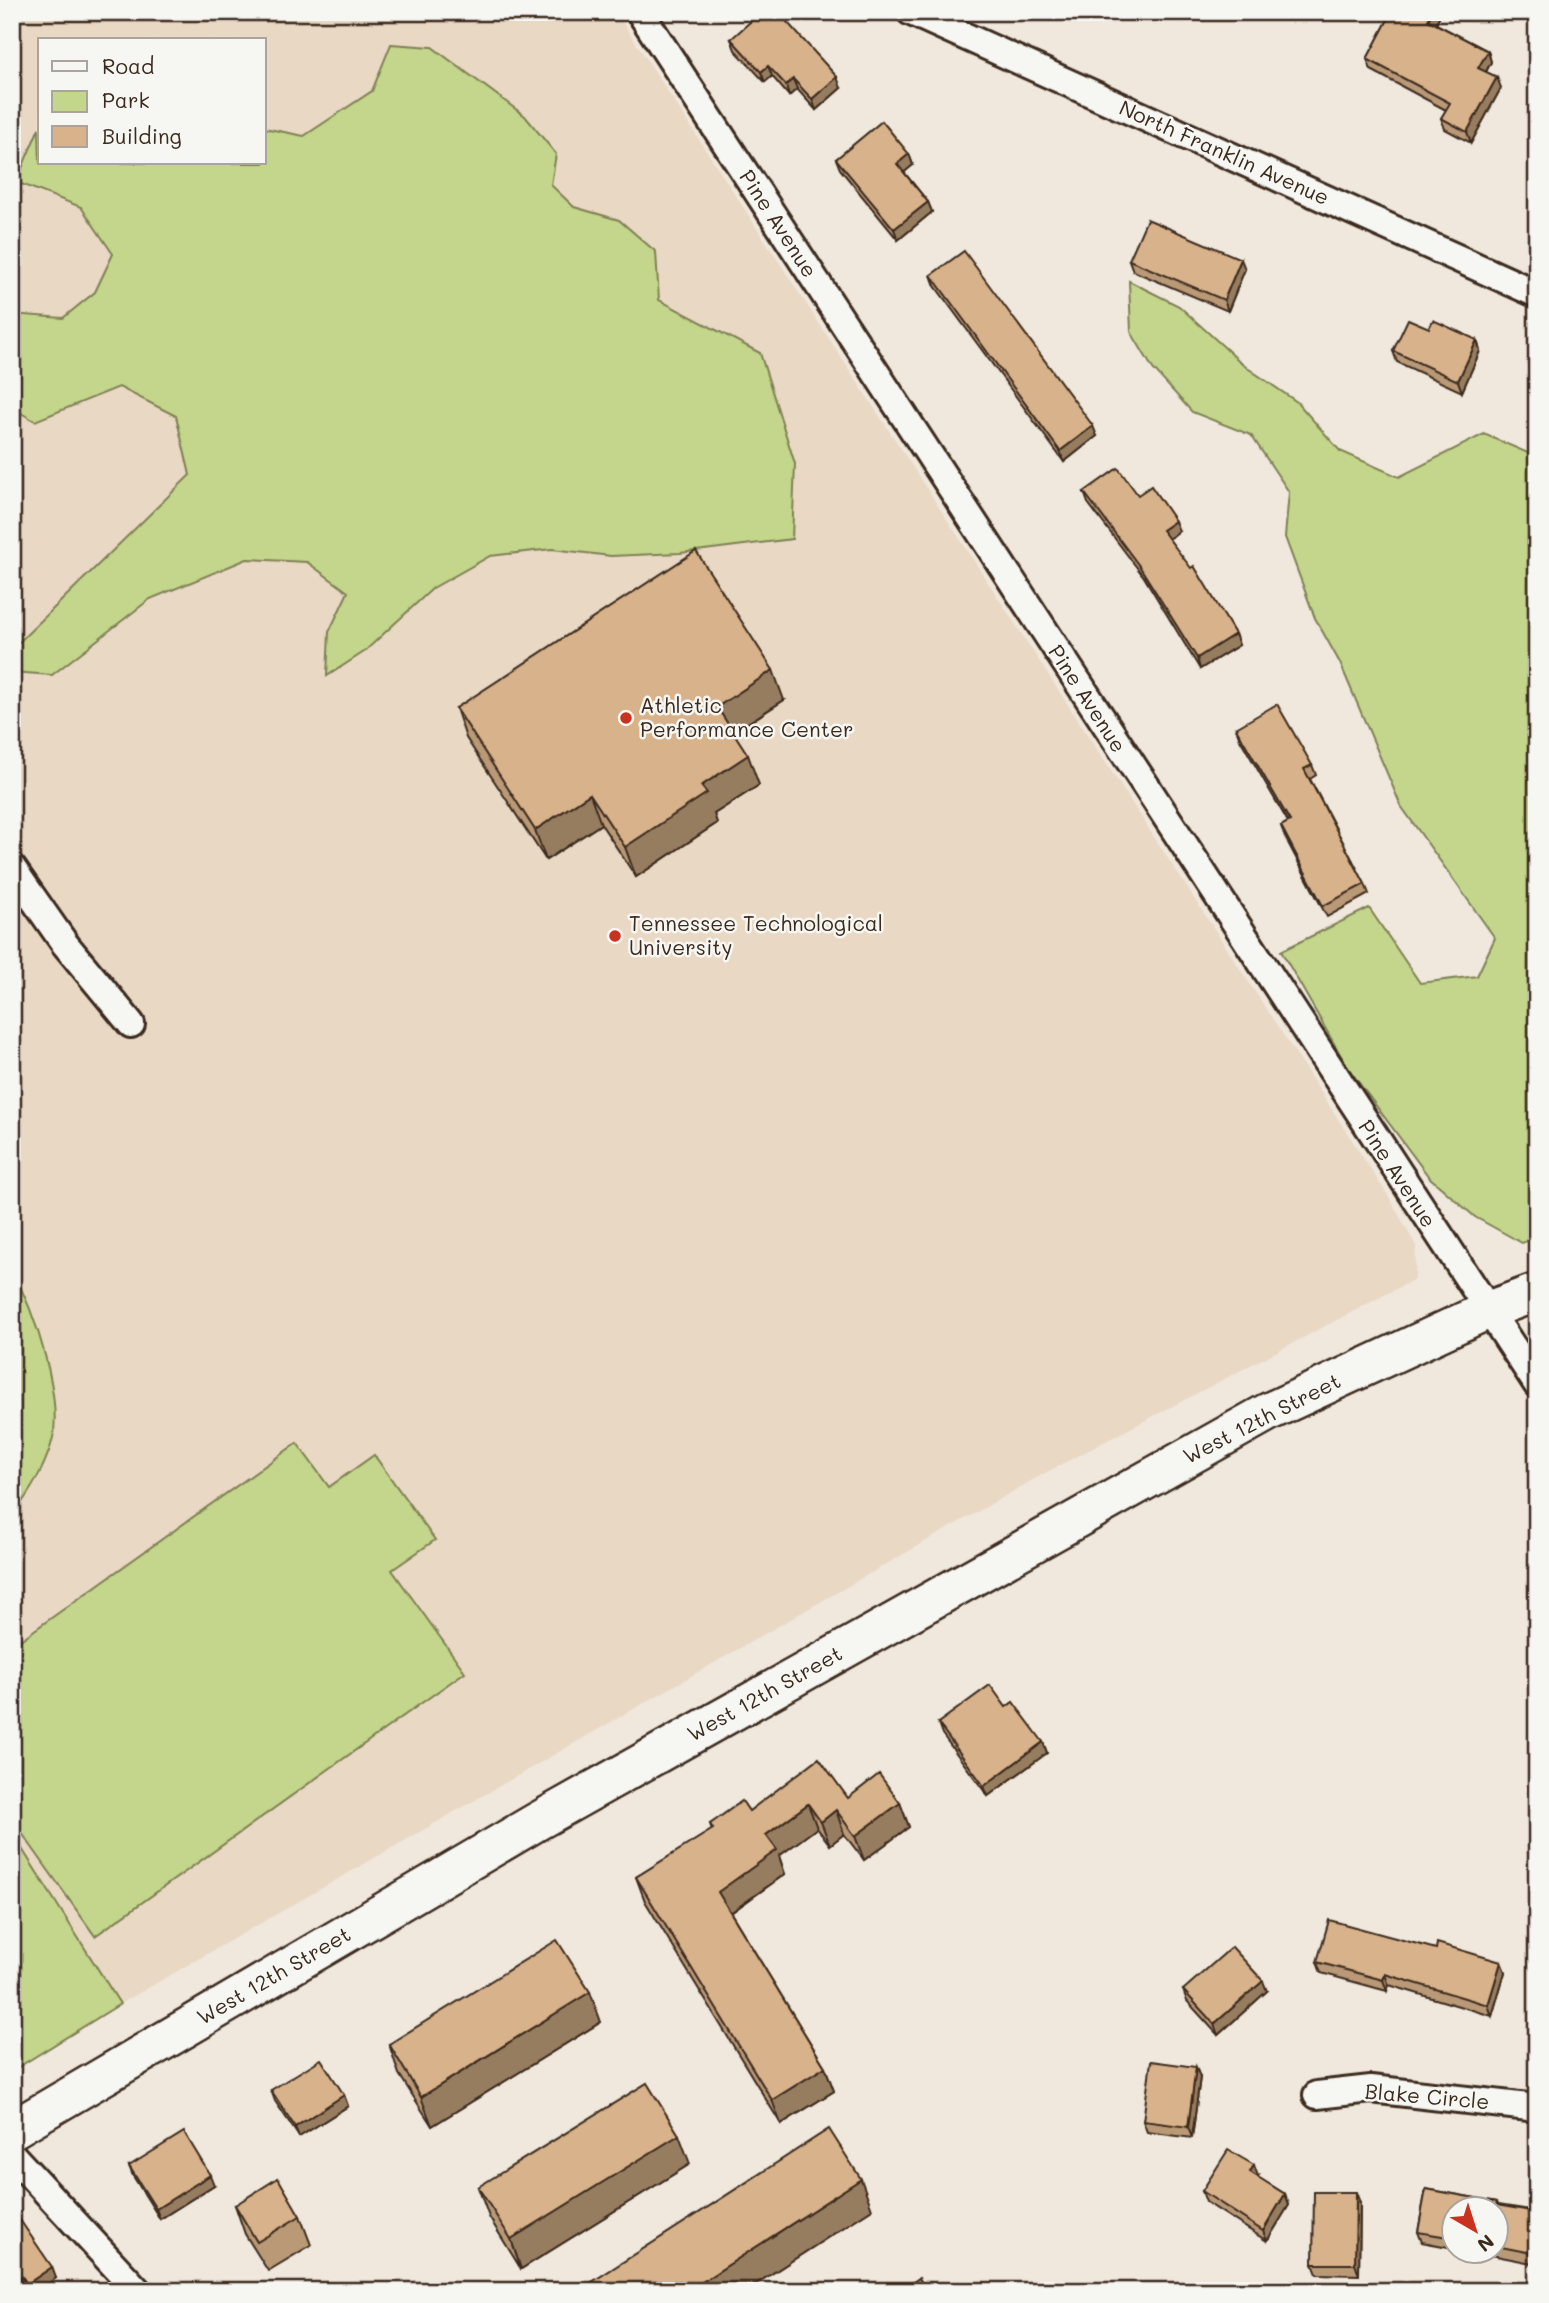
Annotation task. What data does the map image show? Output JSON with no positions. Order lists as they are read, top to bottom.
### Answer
{
  "streets": {
    "main road": ["West 12th Street"],
    "street": ["North Franklin Avenue", "Pine Avenue", "Blake Circle"]
  },
  "crossings": [
    ["Pine Avenue", "West 12th Street"]
  ],
  "places": ["Athletic Performance Center", "Tennessee Technological University"],
  "legend": ["Road", "Park", "Building"],
  "north": "bottom right"
}
